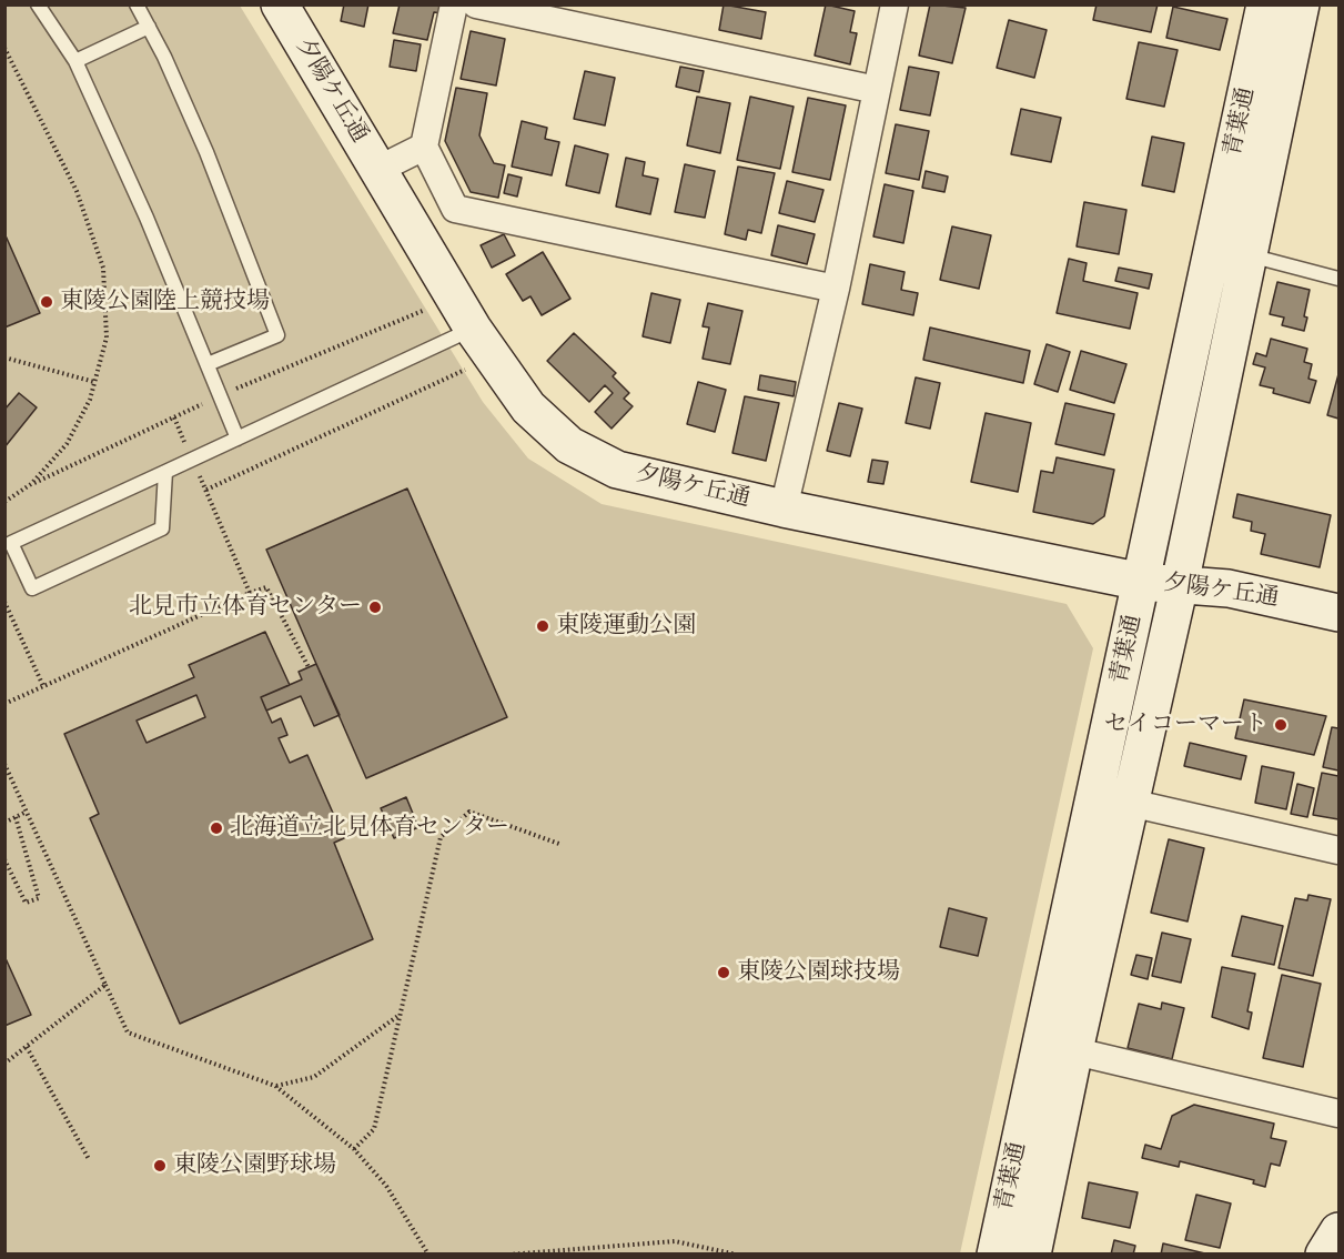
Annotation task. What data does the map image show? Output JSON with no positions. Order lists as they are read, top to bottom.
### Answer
{
  "streets": {
    "street": ["夕陽ケ丘通", "青葉通"]
  },
  "crossings": [
    ["夕陽ケ丘通", "青葉通"]
  ],
  "places": [
    "東陵公園陸上競技場",
    "北見市立体育センター",
    "東陵運動公園",
    "セイコーマート",
    "北海道立北見体育センター",
    "東陵公園球技場",
    "東陵公園野球場"
  ]
}
